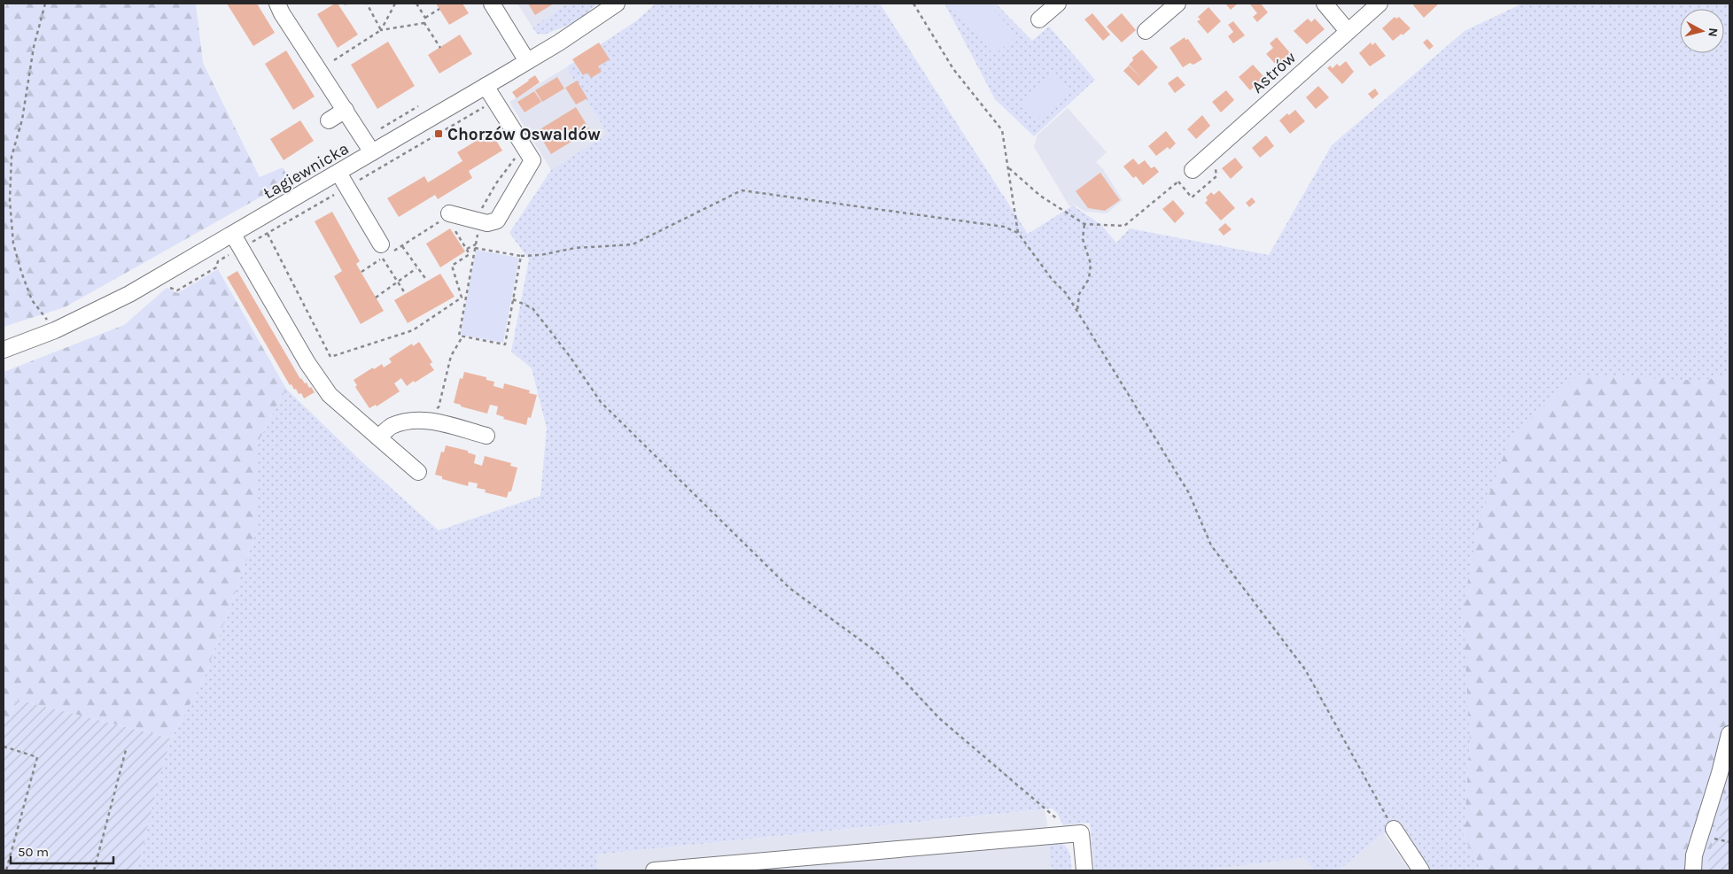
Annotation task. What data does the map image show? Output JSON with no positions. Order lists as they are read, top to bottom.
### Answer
{
  "streets": {
    "street": ["Astrów", "Łagiewnicka"]
  },
  "places": {
    "transit": ["Chorzów Oswaldów"]
  },
  "scale_bar": "50 m",
  "north": "right"
}
